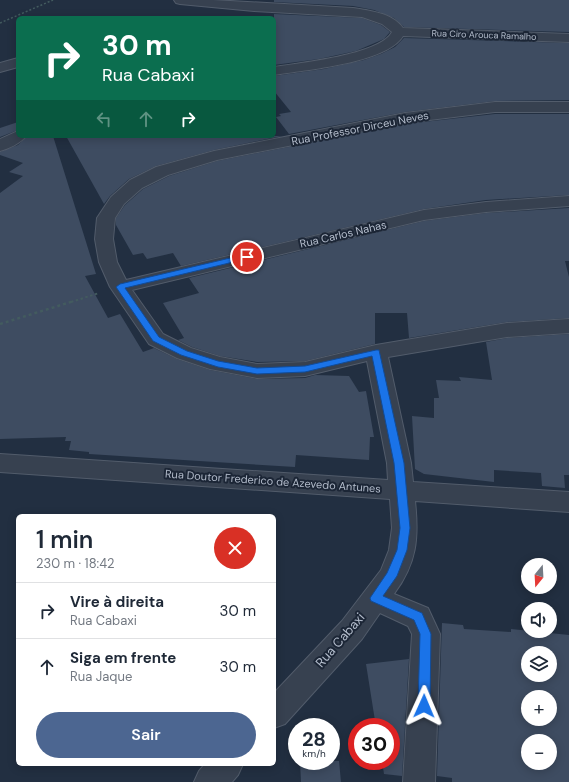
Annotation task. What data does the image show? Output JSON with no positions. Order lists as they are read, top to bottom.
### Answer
{
  "streets": {
    "street": [
      "Rua Ciro Arouca Ramalho",
      "Rua Professor Dirceu Neves",
      "Rua Carlos Nahas",
      "Rua Doutor Frederico de Azevedo Antunes",
      "Rua Cabaxi"
    ]
  },
  "crossings": [
    ["Rua Professor Dirceu Neves", "Rua Carlos Nahas"],
    ["Rua Professor Dirceu Neves", "Rua Cabaxi"],
    ["Rua Doutor Frederico de Azevedo Antunes", "Rua Cabaxi"]
  ],
  "north": "bottom",
  "page": {
    "turn": ["30 m", "Rua Cabaxi"],
    "heading": ["1 min", "230 m · 18:42"],
    "map_buttons": ["+", "−"],
    "list": [
      {
        "name": "Vire à direita",
        "note": "Rua Cabaxi",
        "value": "30 m"
      },
      {
        "name": "Siga em frente",
        "note": "Rua Jaque",
        "value": "30 m"
      }
    ],
    "buttons": "Sair",
    "speed": "28 km/h",
    "limit": "30"
  }
}
